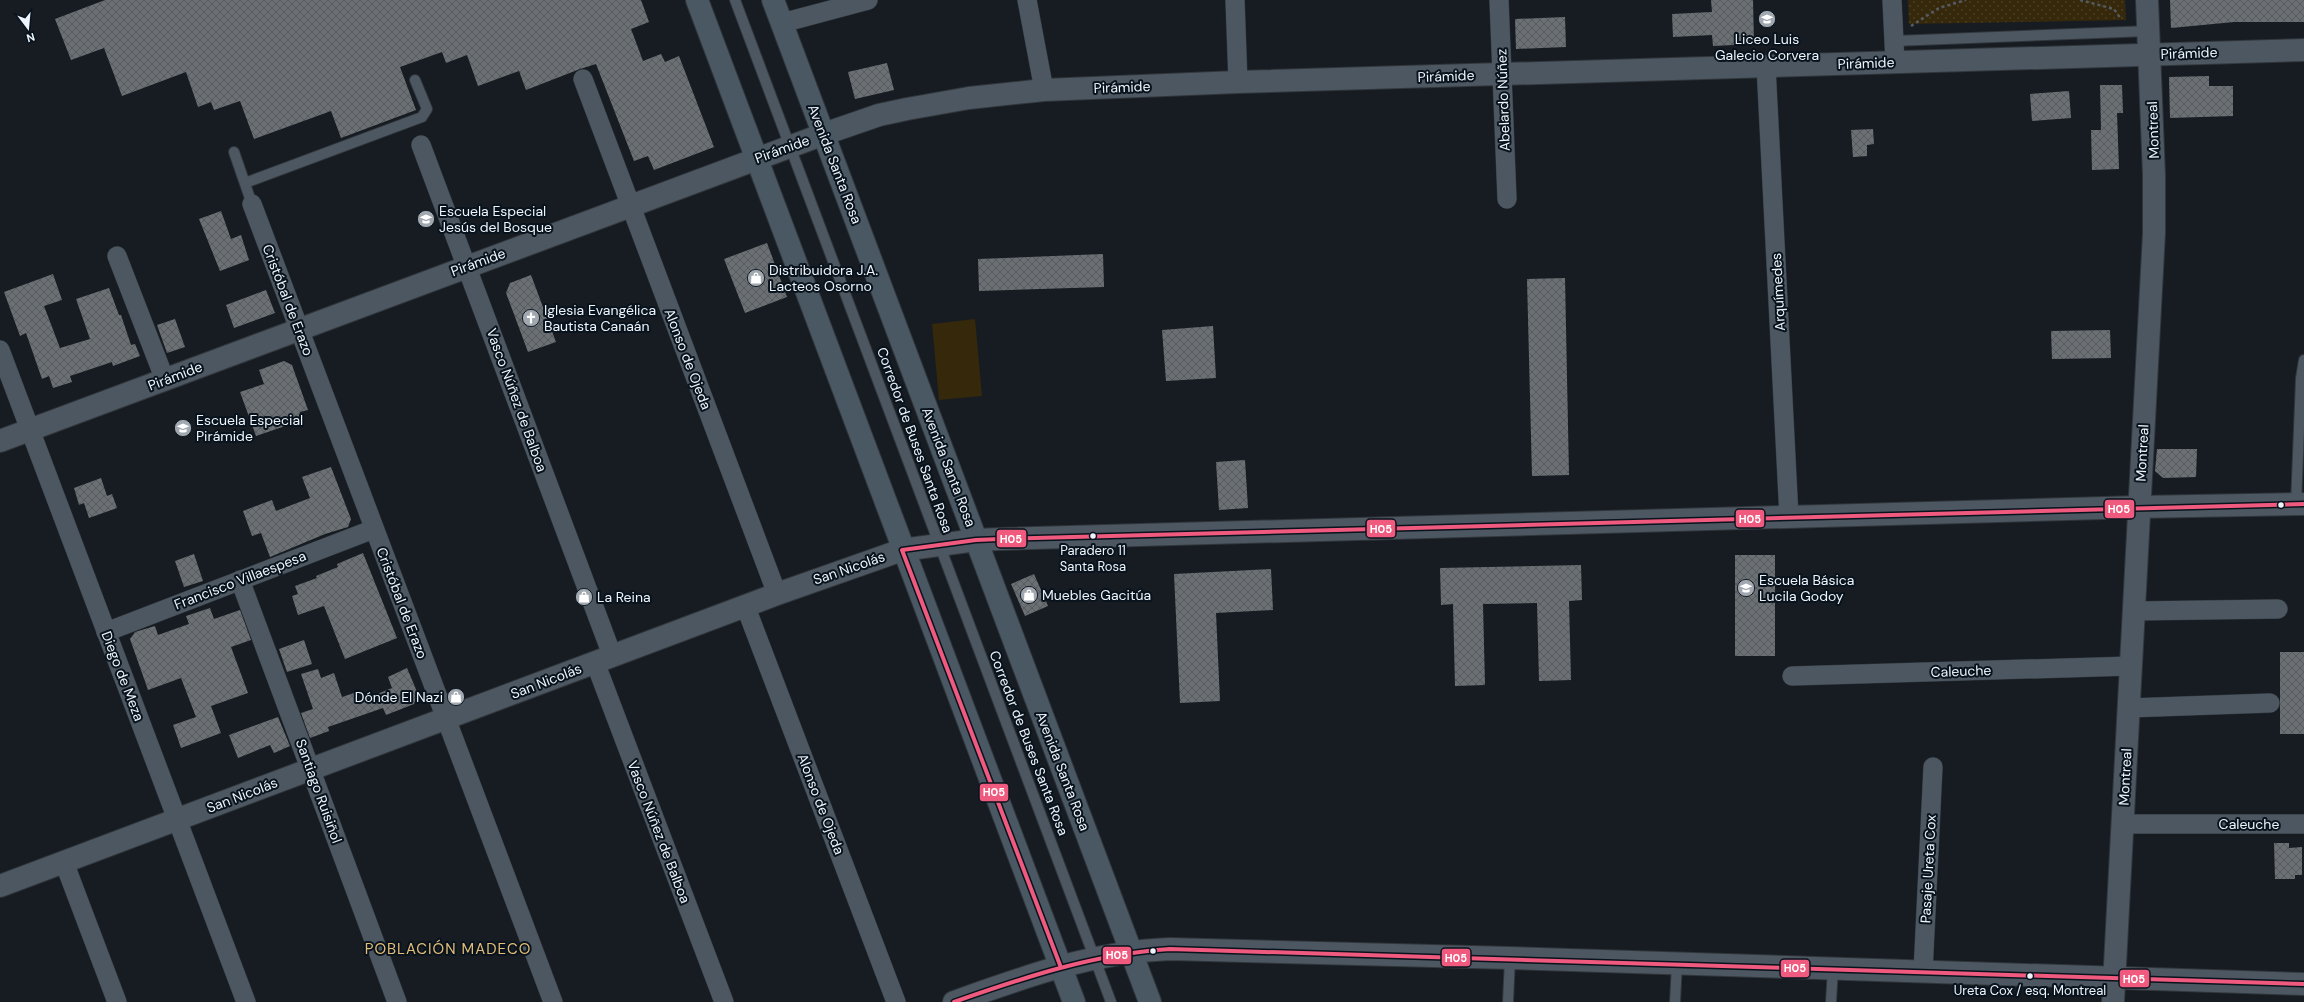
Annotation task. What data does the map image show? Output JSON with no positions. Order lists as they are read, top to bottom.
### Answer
{
  "streets": {
    "main road": ["Avenida Santa Rosa"],
    "street": [
      "Pirámide",
      "Abelardo Núñez",
      "Montreal",
      "Arquímedes",
      "Cristóbal de Erazo",
      "Alonso de Ojeda",
      "Vasco Núñez de Balboa",
      "San Nicolás",
      "Francisco Villaespesa",
      "Caleuche",
      "Diego de Meza",
      "Santiago Ruisiñol",
      "Pasaje Ureta Cox"
    ],
    "lane": ["Corredor de Buses Santa Rosa"]
  },
  "crossings": [
    ["Pirámide", "Abelardo Núñez"],
    ["Pirámide", "Montreal"],
    ["Pirámide", "Avenida Santa Rosa"],
    ["Pirámide", "Arquímedes"],
    ["Pirámide", "Cristóbal de Erazo"],
    ["Pirámide", "Alonso de Ojeda"],
    ["Pirámide", "Vasco Núñez de Balboa"],
    ["Pirámide", "Corredor de Buses Santa Rosa"],
    ["Pirámide", "Diego de Meza"],
    ["Montreal", "San Nicolás"],
    ["Montreal", "Caleuche"],
    ["Avenida Santa Rosa", "San Nicolás"],
    ["Arquímedes", "San Nicolás"],
    ["Cristóbal de Erazo", "San Nicolás"],
    ["Cristóbal de Erazo", "Francisco Villaespesa"],
    ["Alonso de Ojeda", "San Nicolás"],
    ["Vasco Núñez de Balboa", "San Nicolás"],
    ["Corredor de Buses Santa Rosa", "San Nicolás"],
    ["San Nicolás", "Diego de Meza"],
    ["San Nicolás", "Santiago Ruisiñol"],
    ["Francisco Villaespesa", "Diego de Meza"],
    ["Francisco Villaespesa", "Santiago Ruisiñol"]
  ],
  "districts": ["POBLACIÓN MADECO"],
  "places": {
    "school or university": [
      "Liceo Luis Galecio Corvera",
      "Escuela Especial Jesús del Bosque",
      "Escuela Especial Pirámide",
      "Escuela Básica Lucila Godoy"
    ],
    "shop": [
      "Distribuidora J.A. Lacteos Osorno",
      "Muebles Gacitúa",
      "La Reina",
      "Dónde El Nazi"
    ],
    "church": ["Iglesia Evangélica Bautista Canaán"],
    "other": ["Paradero 11 Santa Rosa", "Ureta Cox / esq. Montreal"]
  },
  "lines": ["transit line H05"],
  "north": "bottom"
}
